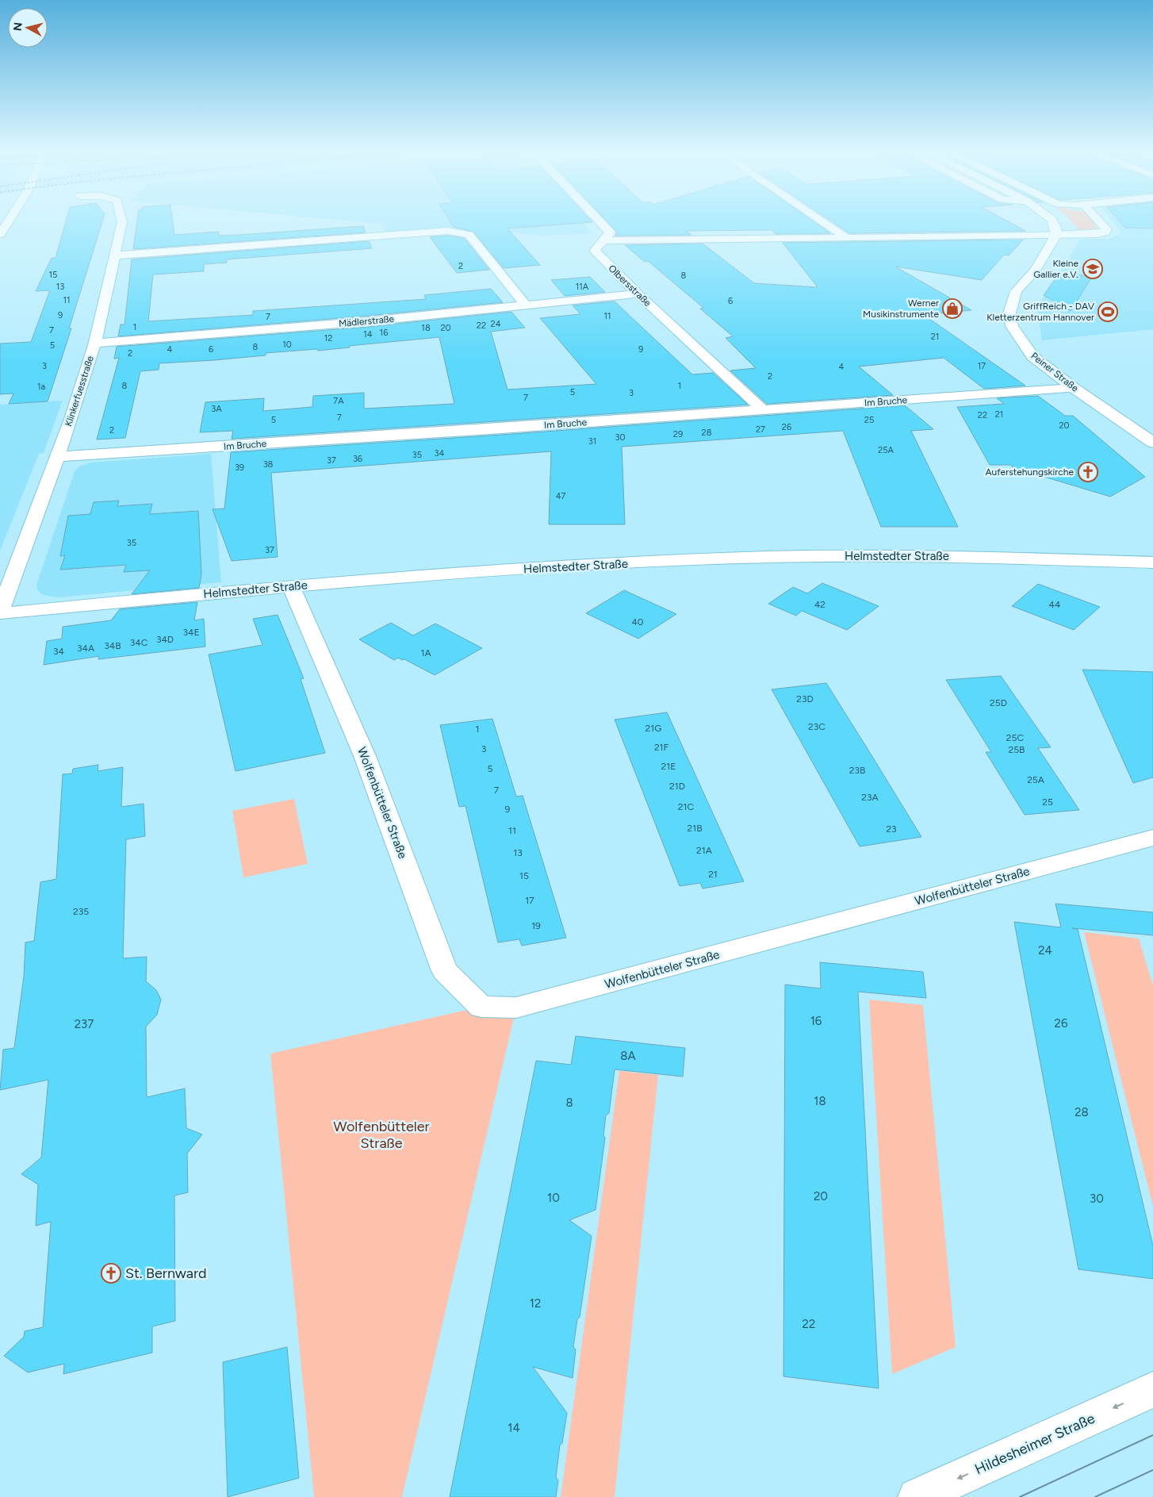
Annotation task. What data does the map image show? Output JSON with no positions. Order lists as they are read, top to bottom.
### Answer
{
  "streets": {
    "main road": [
      "Olbersstraße",
      "Mädlerstraße",
      "Peiner Straße",
      "Klinkerfuesstraße",
      "Im Bruche",
      "Helmstedter Straße",
      "Wolfenbütteler Straße",
      "Hildesheimer Straße"
    ]
  },
  "crossings": [
    ["Olbersstraße", "Mädlerstraße"],
    ["Olbersstraße", "Im Bruche"],
    ["Mädlerstraße", "Klinkerfuesstraße"],
    ["Peiner Straße", "Im Bruche"],
    ["Klinkerfuesstraße", "Im Bruche"],
    ["Klinkerfuesstraße", "Helmstedter Straße"],
    ["Helmstedter Straße", "Wolfenbütteler Straße"]
  ],
  "one_way": ["Hildesheimer Straße"],
  "parks": ["Wolfenbütteler Straße"],
  "places": {
    "school or university": ["Kleine Gallier e.V."],
    "shop": ["Werner Musikinstrumente"],
    "sports": ["GriffReich - DAV Kletterzentrum Hannover"],
    "church": ["Auferstehungskirche", "St. Bernward"]
  },
  "house_numbers": [
    "2",
    "15",
    "8",
    "13",
    "11A",
    "11",
    "6",
    "9",
    "11",
    "7",
    "24",
    "22",
    "1",
    "18",
    "20",
    "7",
    "16",
    "14",
    "21",
    "12",
    "10",
    "5",
    "8",
    "4",
    "6",
    "9",
    "2",
    "3",
    "17",
    "4",
    "2",
    "8",
    "1",
    "1a",
    "5",
    "3",
    "7",
    "7A",
    "3A",
    "21",
    "22",
    "7",
    "5",
    "25",
    "20",
    "26",
    "27",
    "2",
    "28",
    "29",
    "30",
    "31",
    "25A",
    "34",
    "35",
    "36",
    "37",
    "38",
    "39",
    "47",
    "35",
    "37",
    "42",
    "44",
    "40",
    "34E",
    "34D",
    "34C",
    "34B",
    "34A",
    "34",
    "1A",
    "23D",
    "25D",
    "23C",
    "21G",
    "1",
    "25C",
    "21F",
    "3",
    "25B",
    "21E",
    "5",
    "23B",
    "25A",
    "21D",
    "7",
    "23A",
    "25",
    "21C",
    "9",
    "21B",
    "23",
    "11",
    "21A",
    "13",
    "21",
    "15",
    "17",
    "235",
    "19",
    "24",
    "16",
    "26",
    "237",
    "8A",
    "18",
    "8",
    "28",
    "20",
    "10",
    "30",
    "12",
    "22",
    "14"
  ],
  "north": "left"
}
